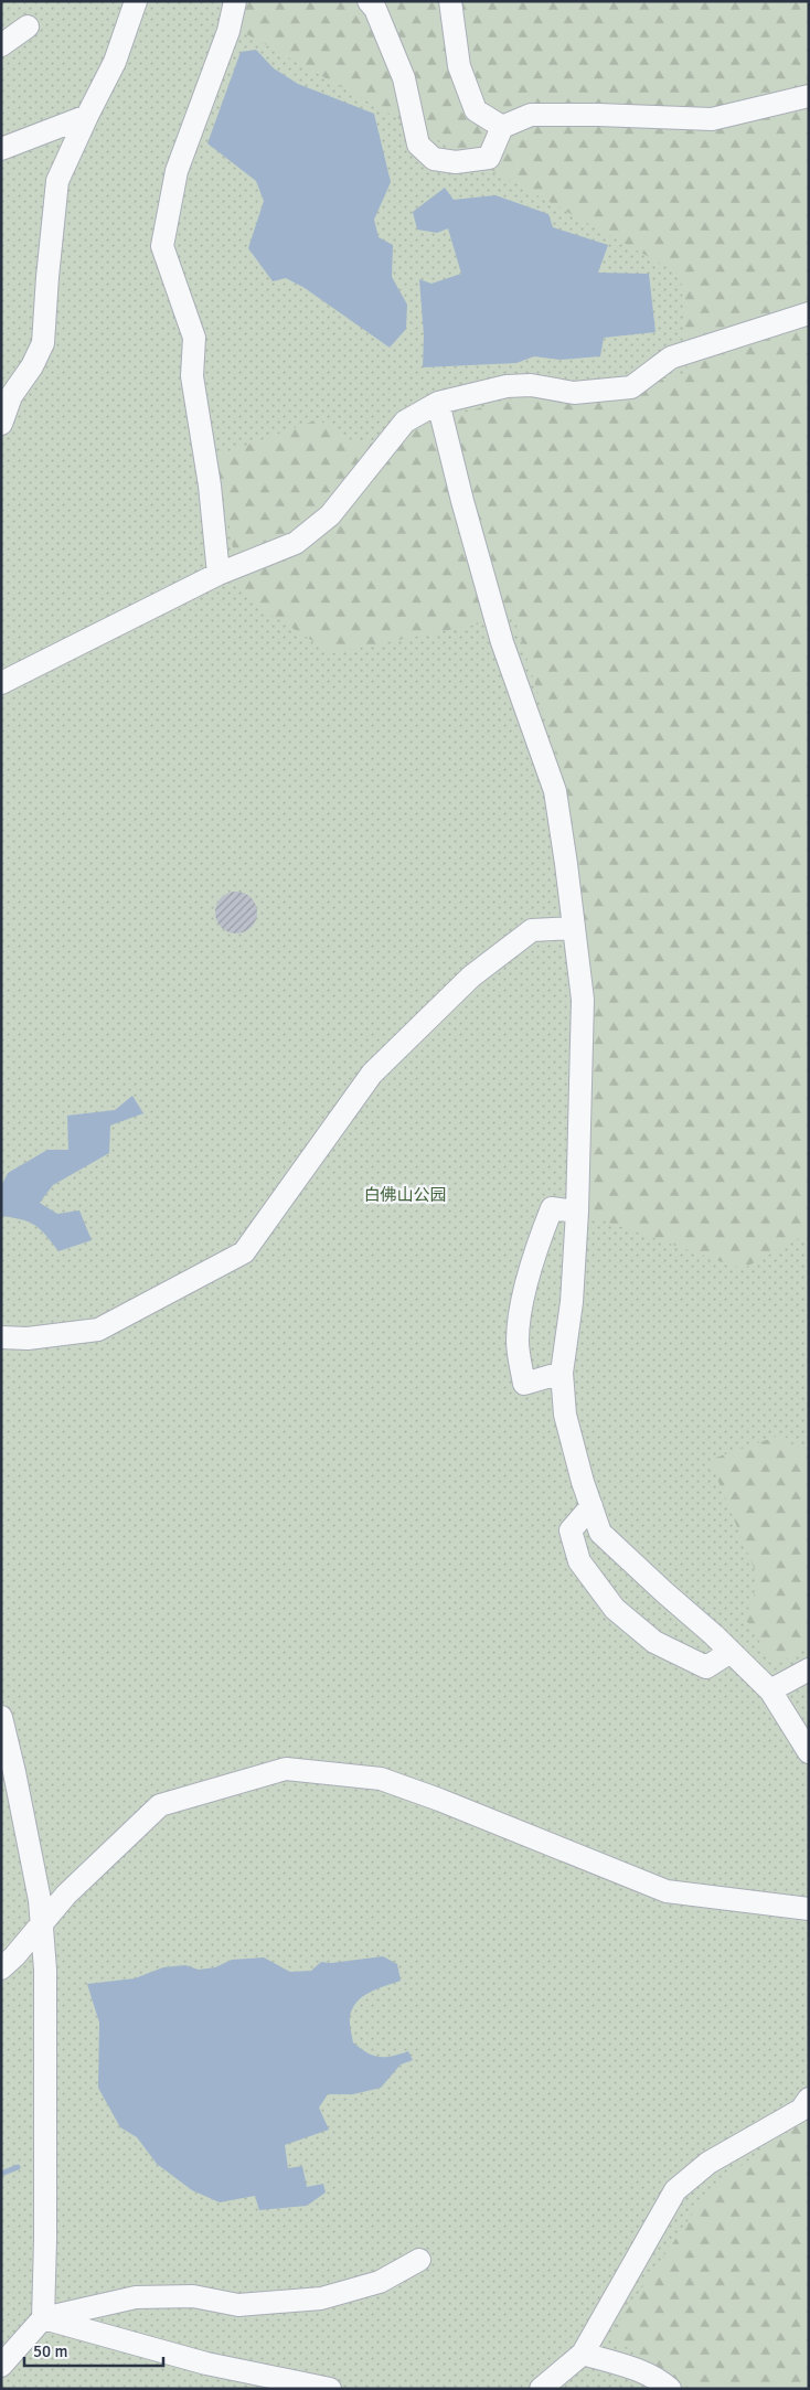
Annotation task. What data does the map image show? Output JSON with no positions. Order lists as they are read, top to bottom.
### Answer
{
  "parks": ["白佛山公园"],
  "scale_bar": "50 m"
}
